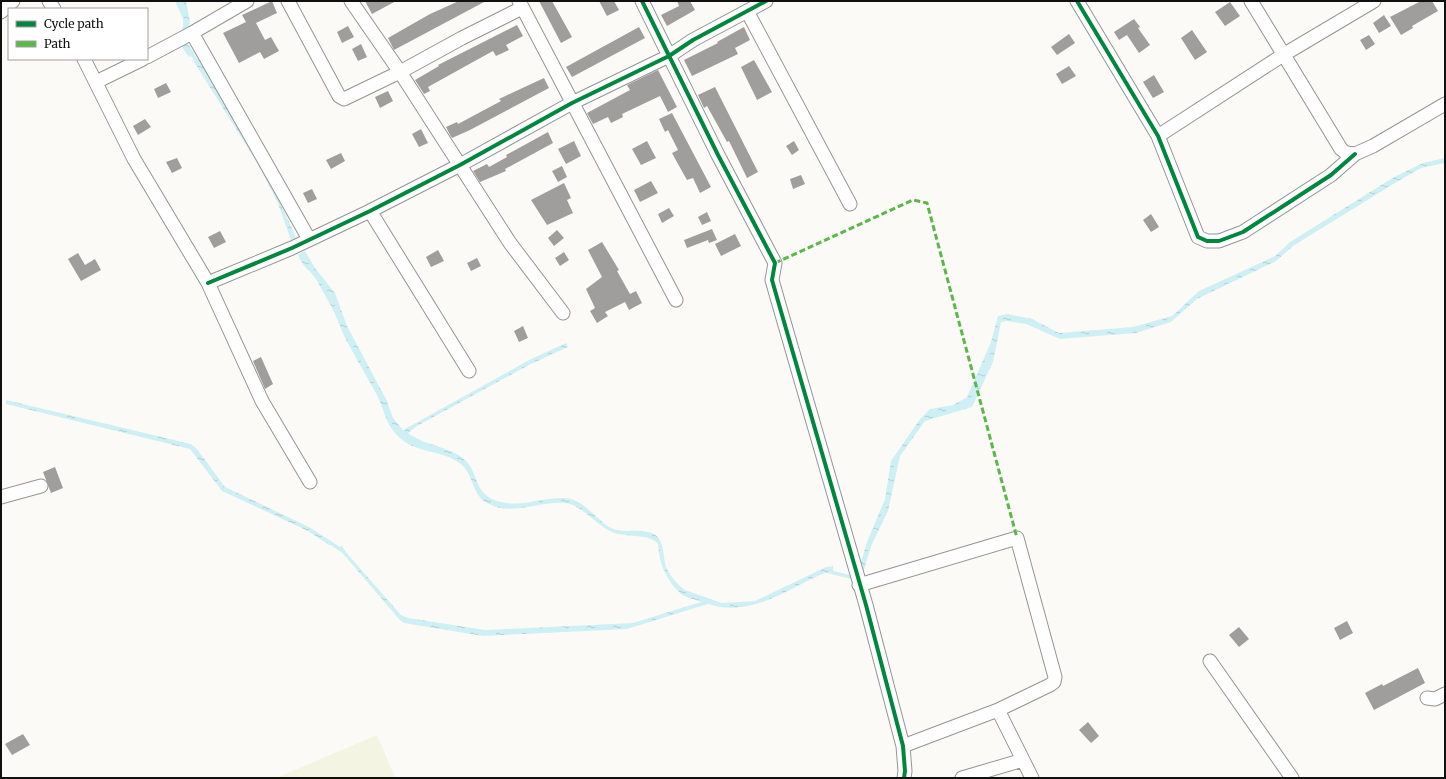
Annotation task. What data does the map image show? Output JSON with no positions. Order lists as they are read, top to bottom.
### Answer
{
  "legend": ["Cycle path", "Path"]
}
